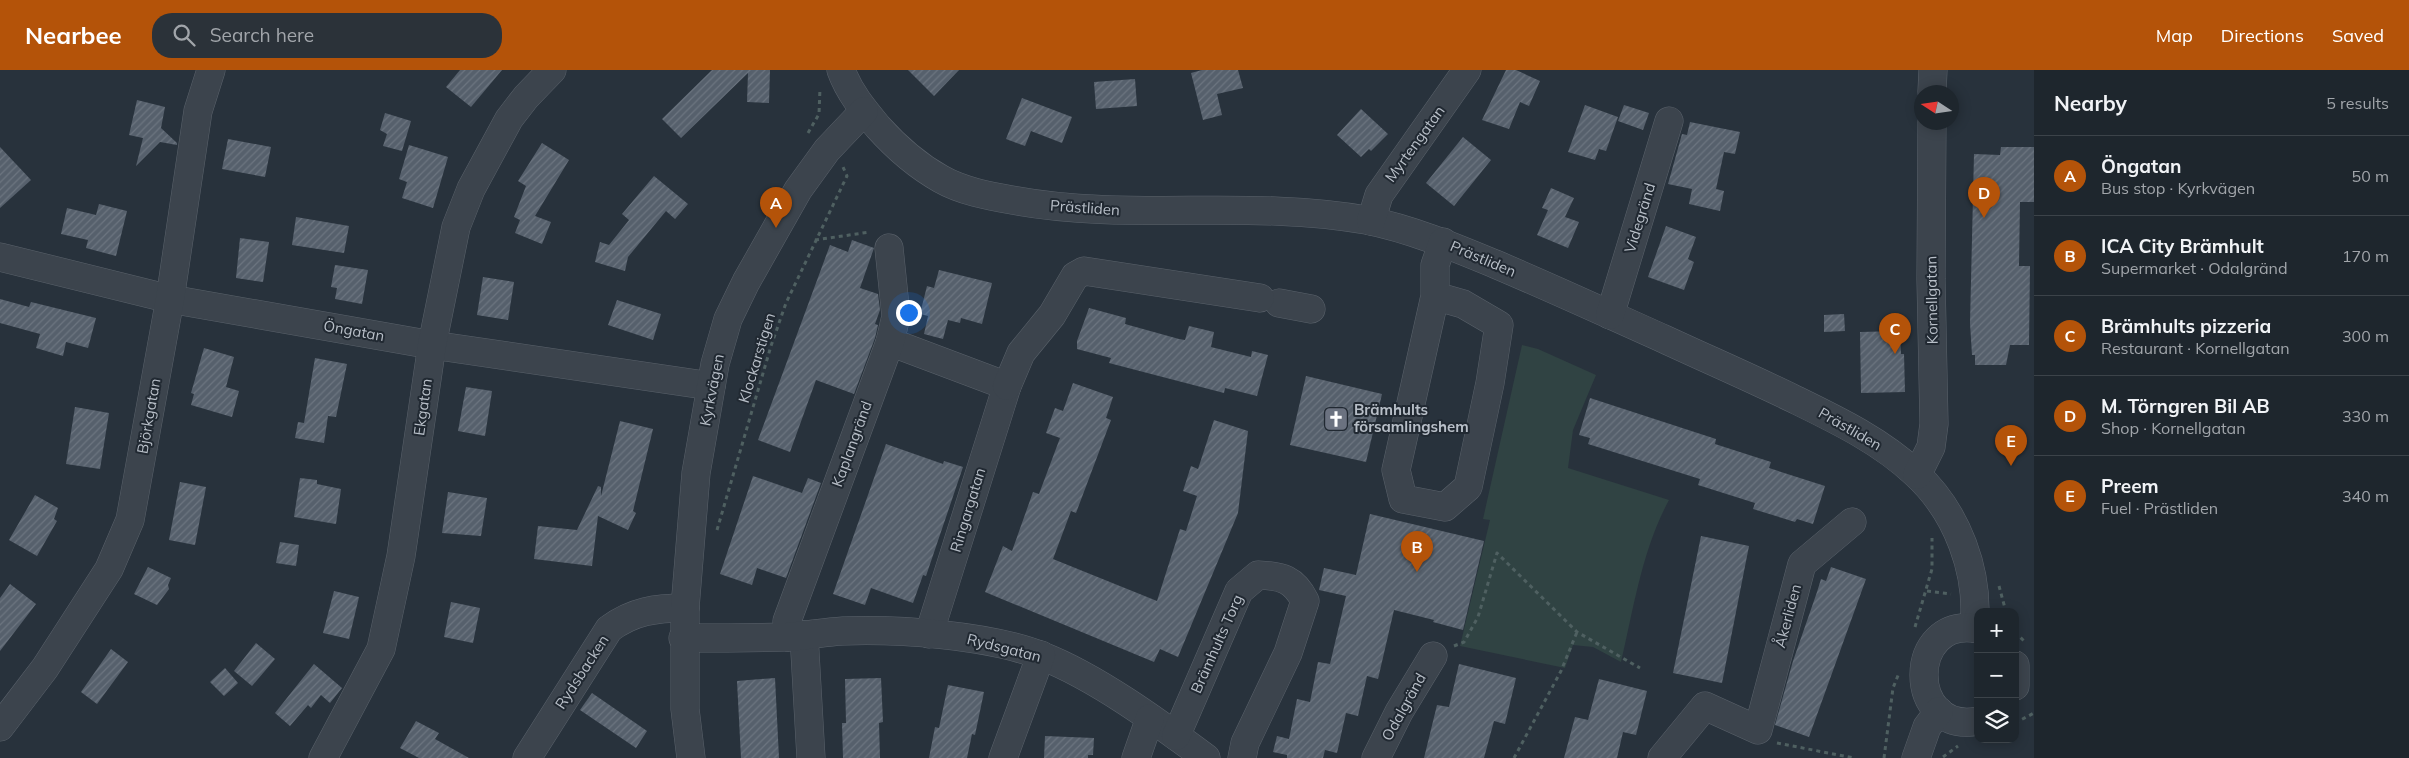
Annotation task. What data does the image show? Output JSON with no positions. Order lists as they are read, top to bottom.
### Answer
{
  "streets": {
    "street": [
      "Myrtengatan",
      "Prästliden",
      "Videgränd",
      "Kornellgatan",
      "Öngatan",
      "Kyrkvägen",
      "Ekgatan",
      "Björkgatan",
      "Kaplangränd",
      "Ringargatan",
      "Åkerliden",
      "Brämhults Torg",
      "Rydsgatan",
      "Rydsbacken",
      "Odalgränd"
    ],
    "path": ["Klockarstigen"]
  },
  "crossings": [
    ["Myrtengatan", "Prästliden"],
    ["Prästliden", "Videgränd"],
    ["Prästliden", "Kornellgatan"],
    ["Prästliden", "Kyrkvägen"],
    ["Öngatan", "Kyrkvägen"],
    ["Öngatan", "Ekgatan"],
    ["Öngatan", "Björkgatan"],
    ["Klockarstigen", "Kyrkvägen"],
    ["Kyrkvägen", "Rydsgatan"],
    ["Kyrkvägen", "Rydsbacken"],
    ["Kaplangränd", "Rydsgatan"],
    ["Ringargatan", "Rydsgatan"],
    ["Brämhults Torg", "Rydsgatan"]
  ],
  "places": {
    "church": ["Brämhults församlingshem"]
  },
  "north": "left",
  "page": {
    "header": "Nearbee",
    "search": "Search here",
    "nav": ["Map", "Directions", "Saved"],
    "heading": ["Nearby", "5 results"],
    "list": [
      {
        "mark": "A",
        "name": "Öngatan",
        "note": "Bus stop · Kyrkvägen",
        "value": "50 m"
      },
      {
        "mark": "B",
        "name": "ICA City Brämhult",
        "note": "Supermarket · Odalgränd",
        "value": "170 m"
      },
      {
        "mark": "C",
        "name": "Brämhults pizzeria",
        "note": "Restaurant · Kornellgatan",
        "value": "300 m"
      },
      {
        "mark": "D",
        "name": "M. Törngren Bil AB",
        "note": "Shop · Kornellgatan",
        "value": "330 m"
      },
      {
        "mark": "E",
        "name": "Preem",
        "note": "Fuel · Prästliden",
        "value": "340 m"
      }
    ],
    "pins": [
      "D",
      "A",
      "C",
      "E",
      "B"
    ],
    "map_buttons": ["+", "−"]
  }
}
